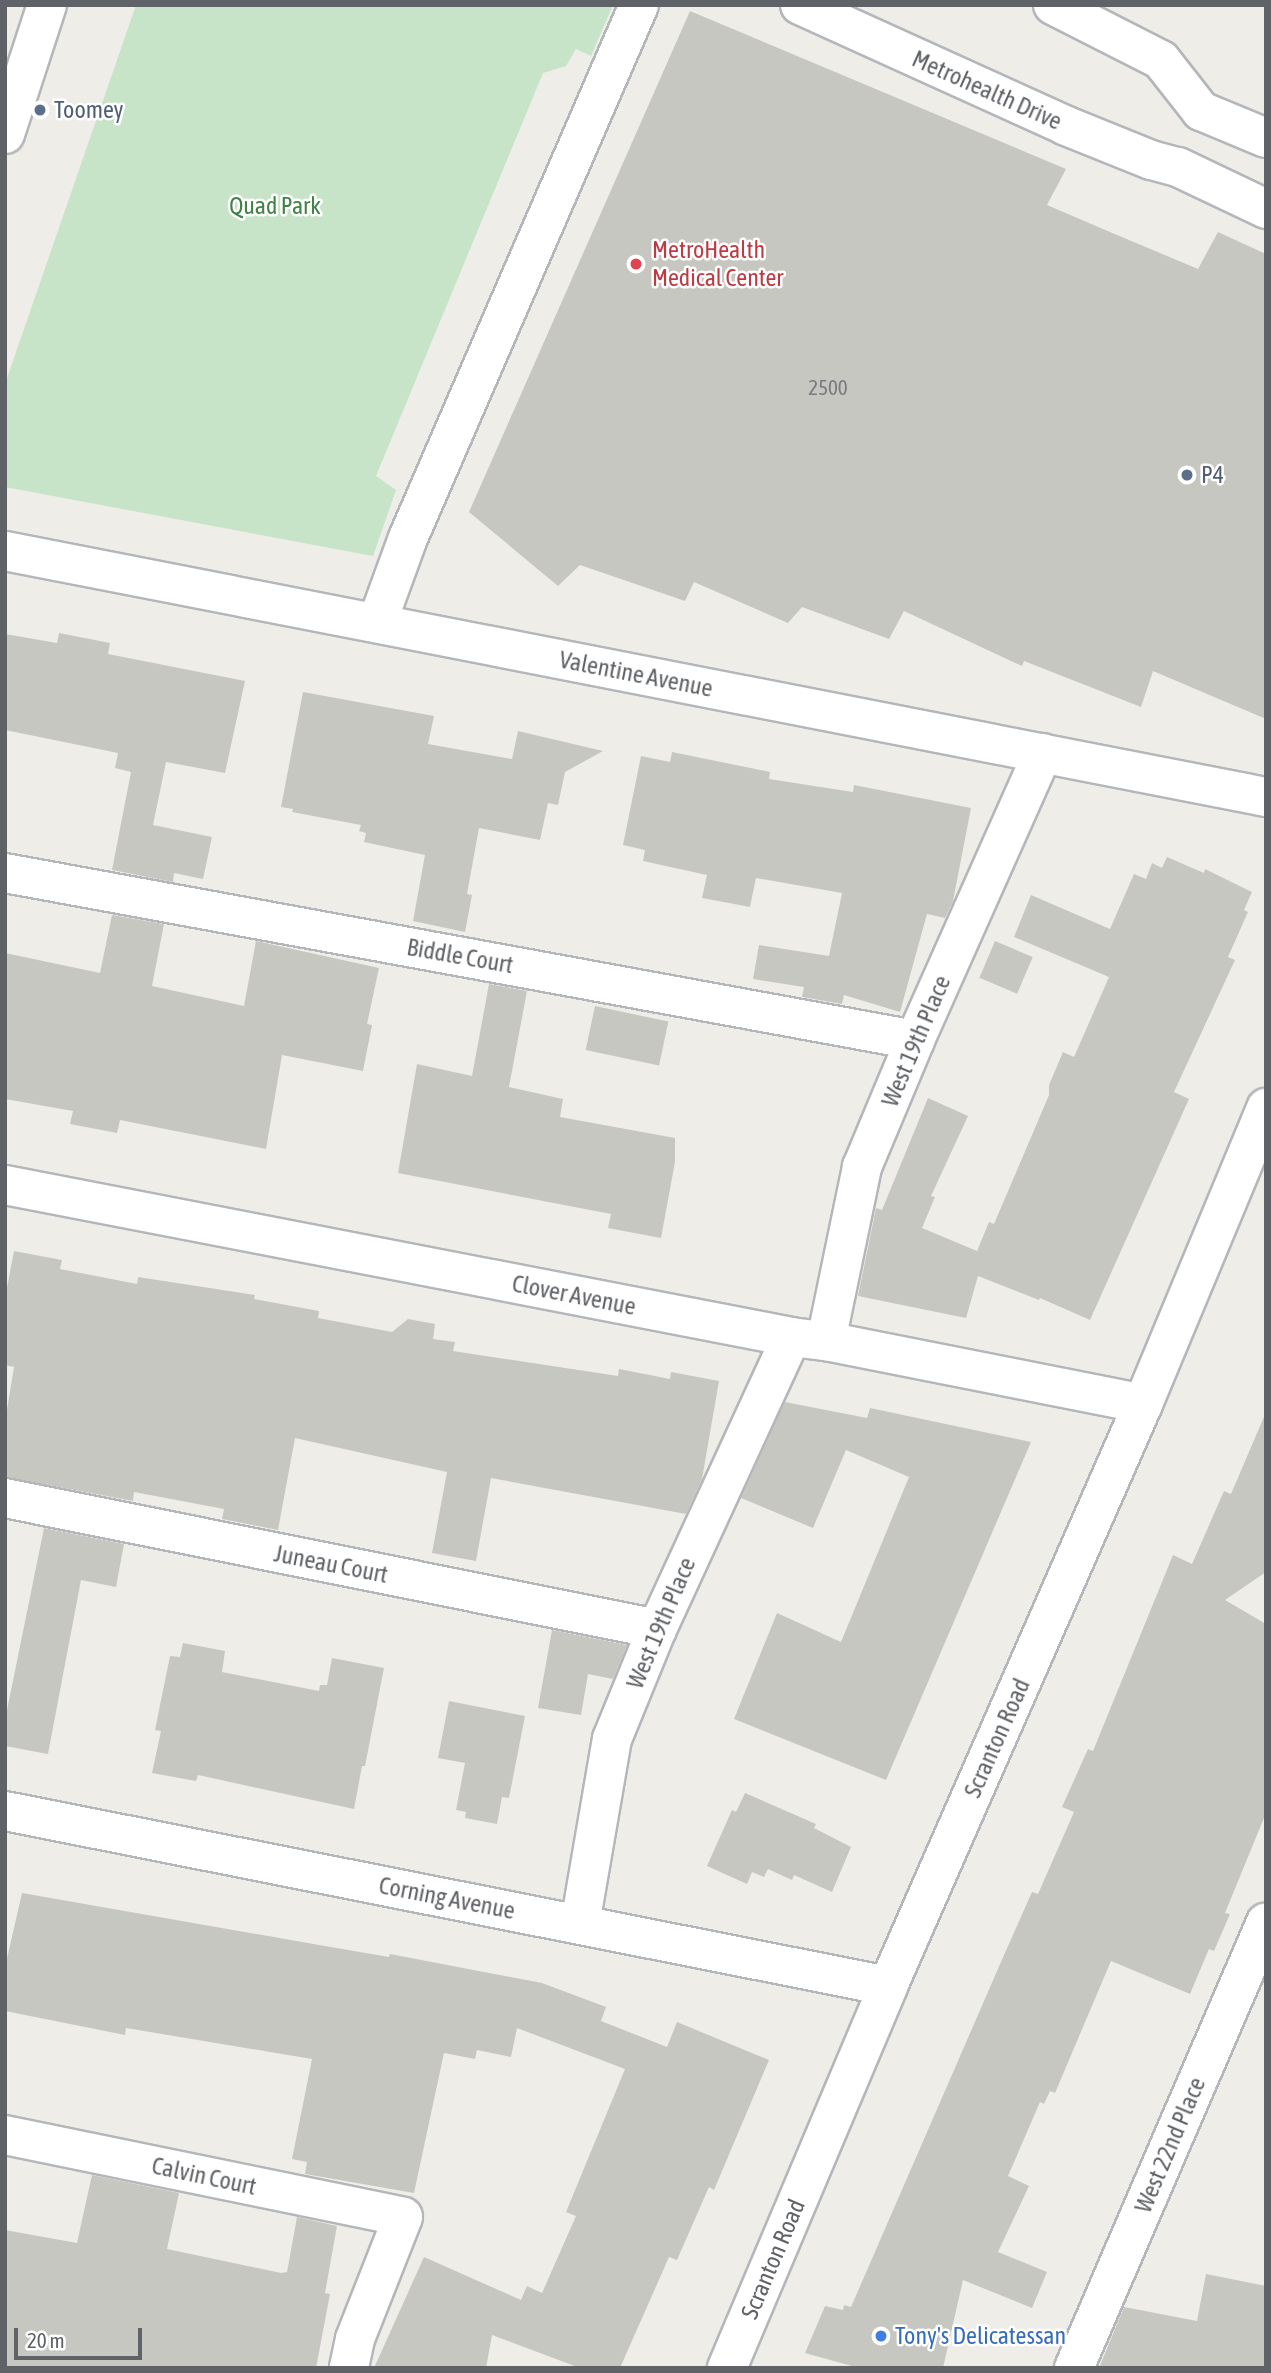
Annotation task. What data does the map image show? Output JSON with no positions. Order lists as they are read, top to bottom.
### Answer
{
  "streets": {
    "street": [
      "Metrohealth Drive",
      "Valentine Avenue",
      "Biddle Court",
      "West 19th Place",
      "Clover Avenue",
      "Juneau Court",
      "Scranton Road",
      "Corning Avenue",
      "West 22nd Place",
      "Calvin Court"
    ]
  },
  "crossings": [
    ["Valentine Avenue", "West 19th Place"],
    ["Biddle Court", "West 19th Place"],
    ["West 19th Place", "Clover Avenue"],
    ["West 19th Place", "Juneau Court"],
    ["West 19th Place", "Corning Avenue"],
    ["Clover Avenue", "Scranton Road"],
    ["Scranton Road", "Corning Avenue"]
  ],
  "parks": ["Quad Park"],
  "places": [
    "Toomey",
    "MetroHealth Medical Center",
    "P4",
    "Tony's Delicatessan"
  ],
  "house_numbers": ["2500"],
  "scale_bar": "20 m"
}
